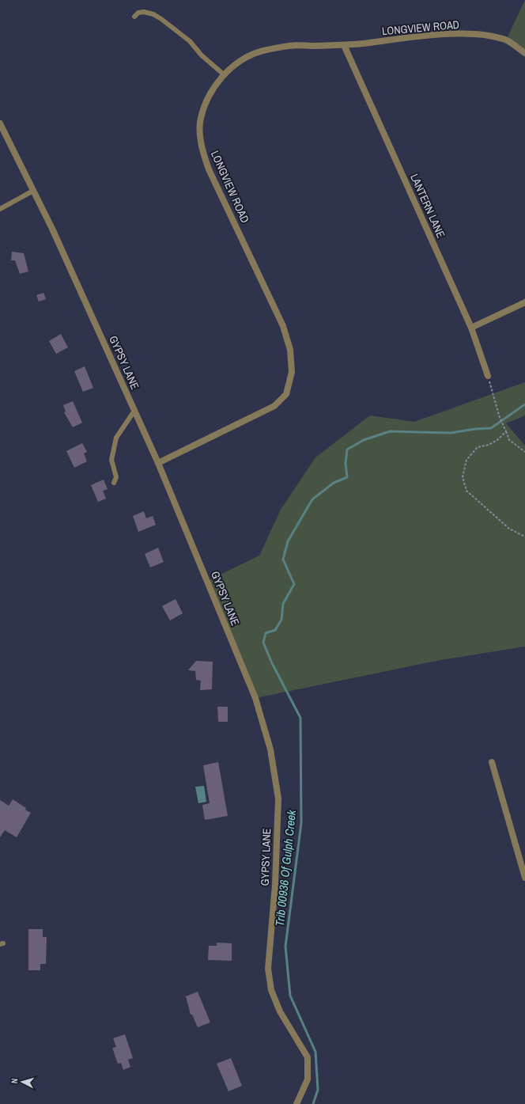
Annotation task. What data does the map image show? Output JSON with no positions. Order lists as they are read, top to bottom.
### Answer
{
  "streets": {
    "street": ["LONGVIEW ROAD", "LANTERN LANE", "GYPSY LANE"]
  },
  "crossings": [
    ["LONGVIEW ROAD", "LANTERN LANE"],
    ["LONGVIEW ROAD", "GYPSY LANE"]
  ],
  "water": ["Trib 00936 Of Gulph Creek"],
  "north": "left"
}
